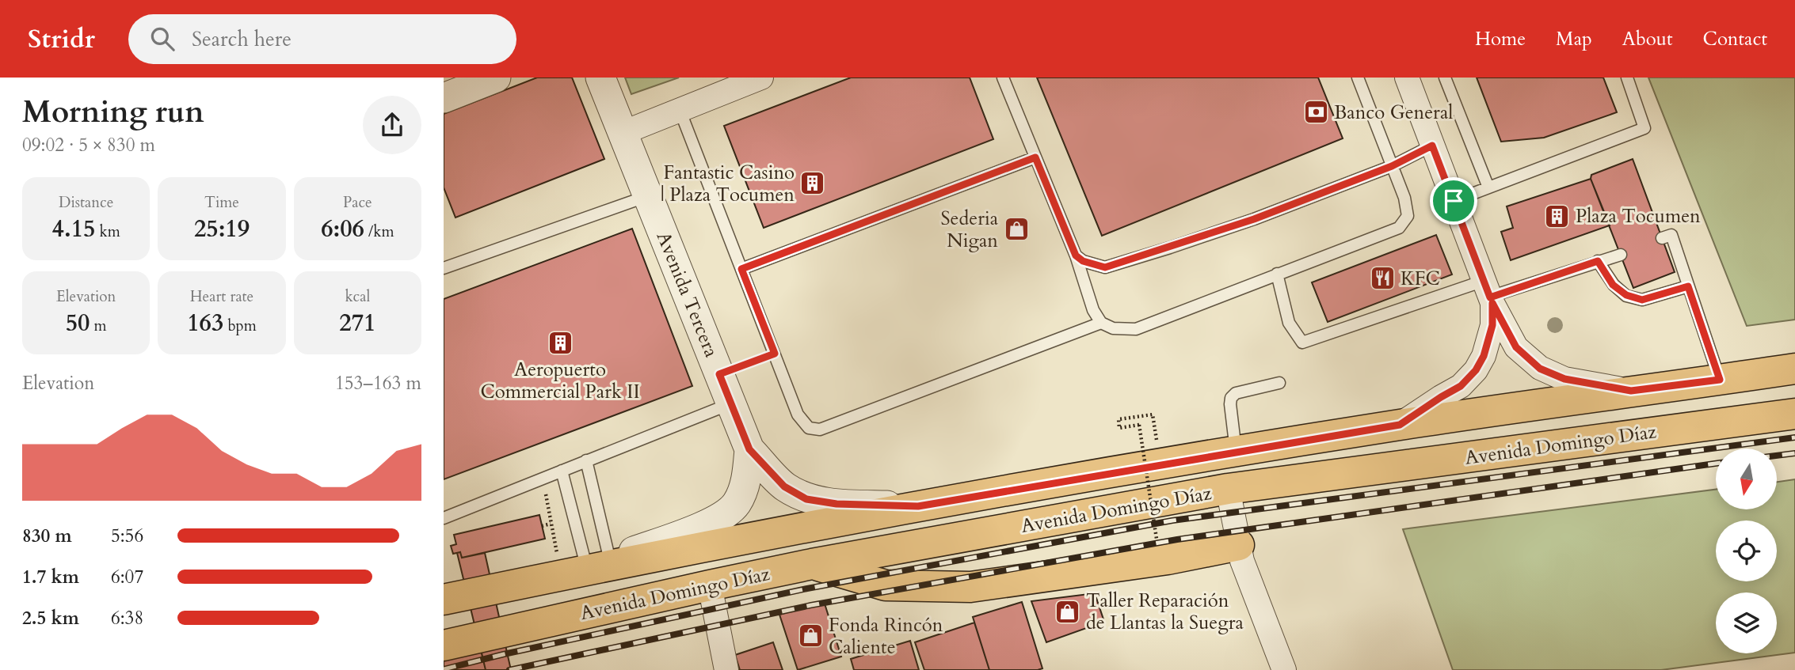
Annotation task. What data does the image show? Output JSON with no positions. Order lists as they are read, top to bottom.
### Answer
{
  "streets": {
    "main road": ["Avenida Domingo Díaz"],
    "street": ["Avenida Tercera"]
  },
  "crossings": [
    ["Avenida Tercera", "Avenida Domingo Díaz"]
  ],
  "places": {
    "bank": ["Banco General"],
    "building": ["Fantastic Casino | Plaza Tocumen", "Plaza Tocumen", "Aeropuerto Commercial Park II"],
    "shop": ["Sederia Nigan", "Taller Reparación de Llantas la Suegra", "Fonda Rincón Caliente"],
    "restaurant": ["KFC"]
  },
  "north": "bottom",
  "page": {
    "header": "Stridr",
    "search": "Search here",
    "nav": [
      "Home",
      "Map",
      "About",
      "Contact"
    ],
    "heading": ["Morning run", "09:02 · 5 × 830 m"],
    "stats": [
      ["Distance", "4.15 km"],
      ["Time", "25:19"],
      ["Pace", "6:06 /km"],
      ["Elevation", "50 m"],
      ["Heart rate", "163 bpm"],
      ["kcal", "271"]
    ],
    "chart": ["Elevation", "153–163 m"],
    "list": [
      {
        "name": "830 m",
        "note": "5:56"
      },
      {
        "name": "1.7 km",
        "note": "6:07"
      },
      {
        "name": "2.5 km",
        "note": "6:38"
      }
    ]
  }
}
